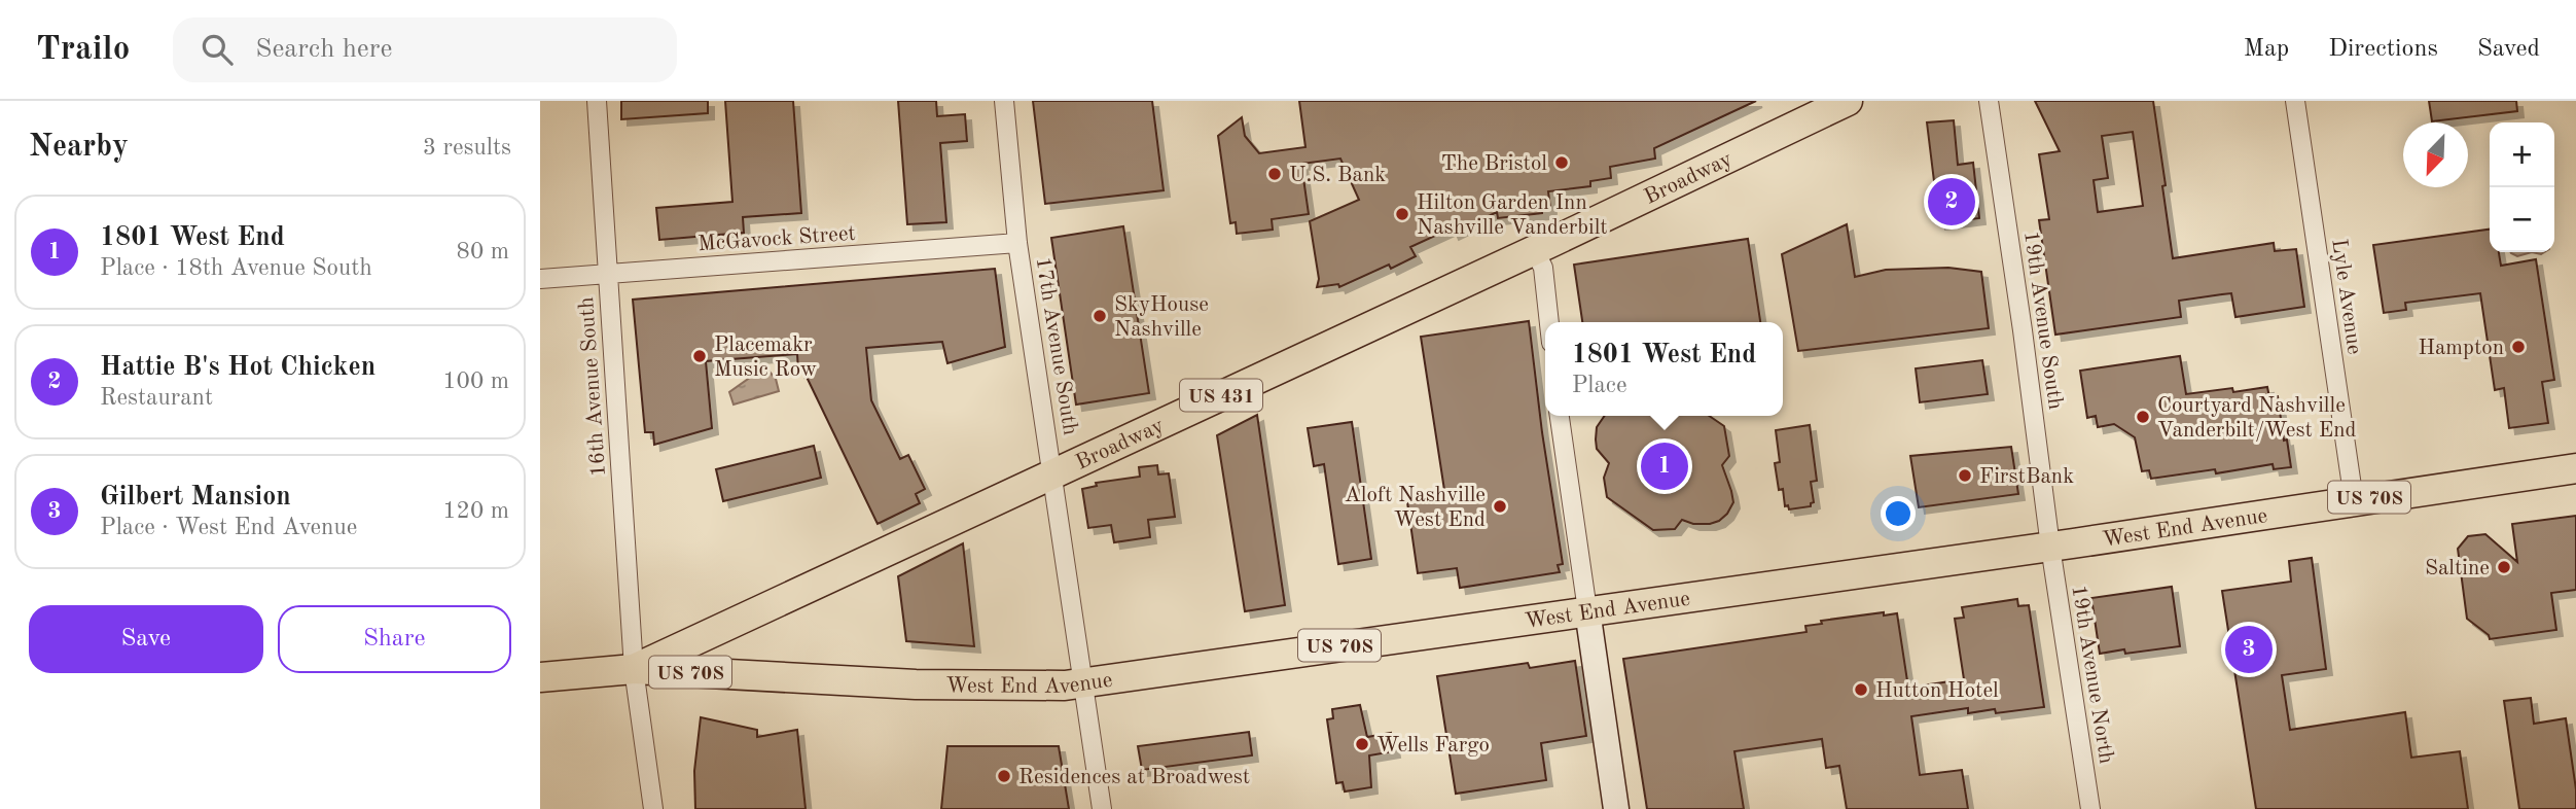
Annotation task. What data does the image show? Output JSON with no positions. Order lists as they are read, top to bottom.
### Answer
{
  "streets": {
    "main road": [
      "Broadway",
      "US 431",
      "US 70S",
      "West End Avenue"
    ],
    "street": [
      "McGavock Street",
      "Lyle Avenue",
      "19th Avenue South",
      "17th Avenue South",
      "16th Avenue South",
      "19th Avenue North"
    ]
  },
  "crossings": [
    ["Broadway", "17th Avenue South"],
    ["Broadway", "16th Avenue South"],
    ["Broadway", "West End Avenue"],
    ["McGavock Street", "17th Avenue South"],
    ["McGavock Street", "16th Avenue South"],
    ["Lyle Avenue", "West End Avenue"],
    ["19th Avenue South", "West End Avenue"],
    ["19th Avenue South", "19th Avenue North"],
    ["17th Avenue South", "West End Avenue"],
    ["16th Avenue South", "West End Avenue"],
    ["West End Avenue", "19th Avenue North"]
  ],
  "places": [
    "The Bristol",
    "U.S. Bank",
    "Hilton Garden Inn Nashville Vanderbilt",
    "SkyHouse Nashville",
    "Hampton",
    "Placemakr Music Row",
    "Courtyard Nashville Vanderbilt/West End",
    "FirstBank",
    "Aloft Nashville West End",
    "Saltine",
    "Hutton Hotel",
    "Wells Fargo",
    "Residences at Broadwest"
  ],
  "north": "bottom left",
  "page": {
    "header": "Trailo",
    "search": "Search here",
    "nav": ["Map", "Directions", "Saved"],
    "heading": ["Nearby", "3 results"],
    "map_buttons": ["+", "−"],
    "pins": ["2", "1", "3"],
    "list": [
      {
        "mark": "1",
        "name": "1801 West End",
        "note": "Place · 18th Avenue South",
        "value": "80 m"
      },
      {
        "mark": "2",
        "name": "Hattie B's Hot Chicken",
        "note": "Restaurant",
        "value": "100 m"
      },
      {
        "mark": "3",
        "name": "Gilbert Mansion",
        "note": "Place · West End Avenue",
        "value": "120 m"
      }
    ],
    "popup": ["1801 West End", "Place"],
    "buttons": ["Save", "Share"]
  }
}
